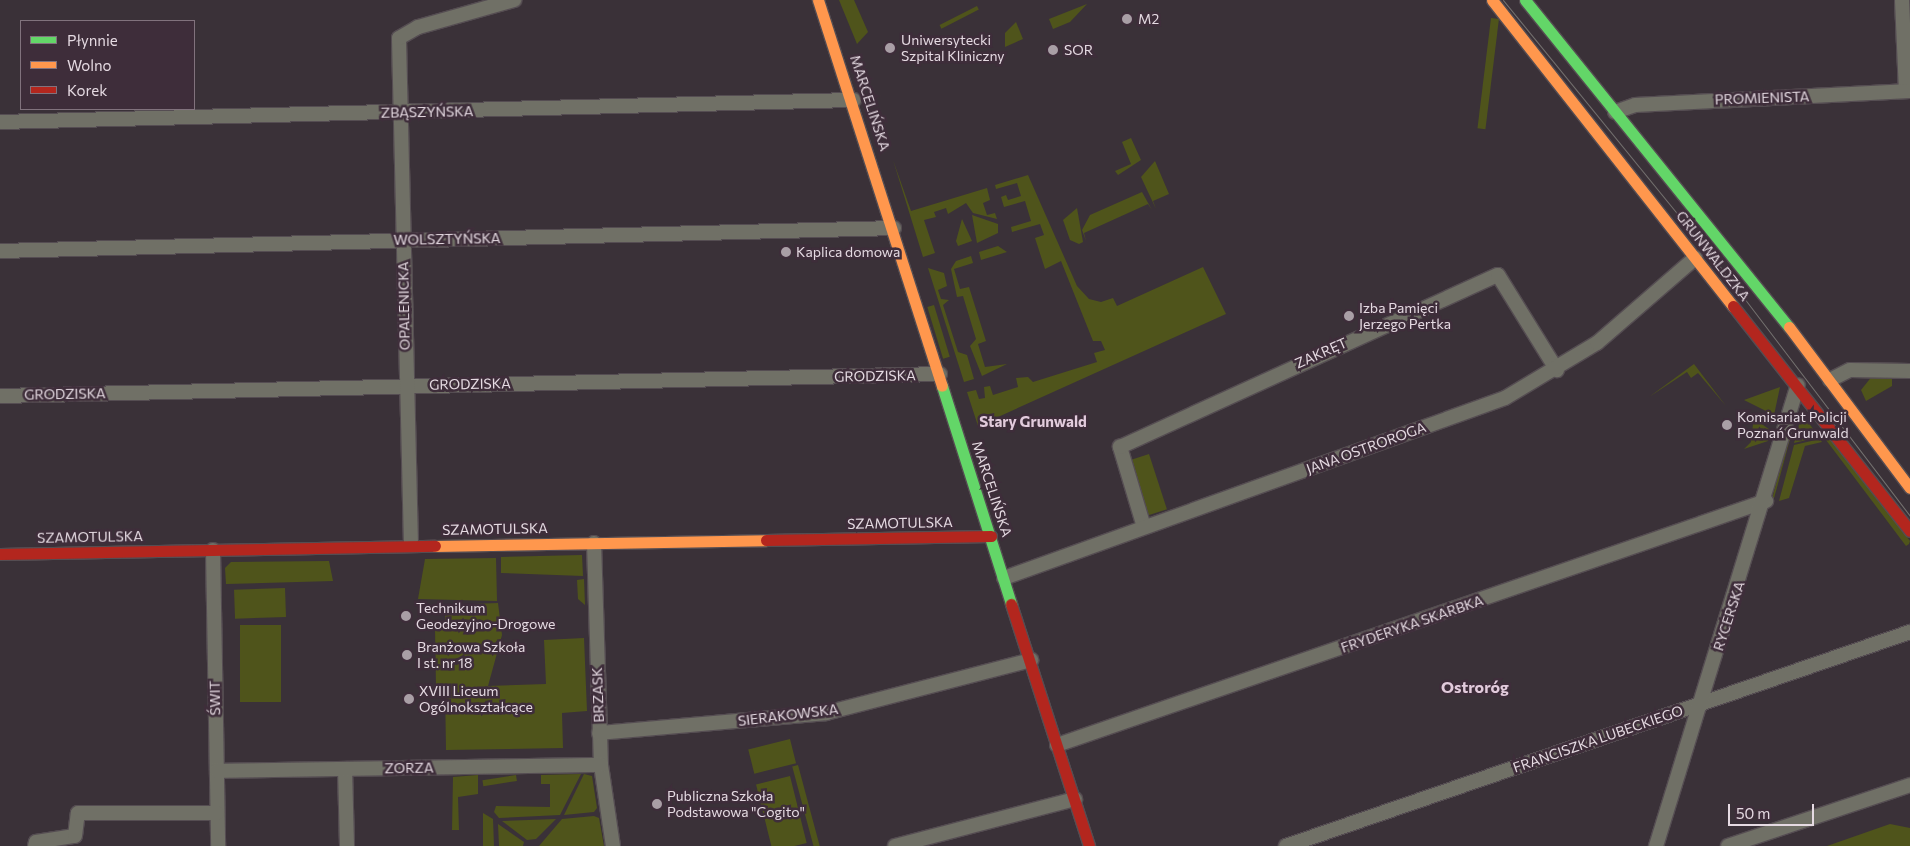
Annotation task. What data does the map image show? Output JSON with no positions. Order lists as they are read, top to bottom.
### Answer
{
  "streets": {
    "street": [
      "PROMIENISTA",
      "MARCELIŃSKA",
      "ZBĄSZYŃSKA",
      "WOLSZTYŃSKA",
      "GRUNWALDZKA",
      "OPALENICKA",
      "ZAKRĘT",
      "GRODZISKA",
      "JANA OSTROROGA",
      "SZAMOTULSKA",
      "RYCERSKA",
      "FRYDERYKA SKARBKA",
      "BRZASK",
      "ŚWIT",
      "SIERAKOWSKA",
      "FRANCISZKA LUBECKIEGO",
      "ZORZA"
    ]
  },
  "crossings": [
    ["PROMIENISTA", "GRUNWALDZKA"],
    ["MARCELIŃSKA", "ZBĄSZYŃSKA"],
    ["MARCELIŃSKA", "WOLSZTYŃSKA"],
    ["MARCELIŃSKA", "GRODZISKA"],
    ["MARCELIŃSKA", "JANA OSTROROGA"],
    ["MARCELIŃSKA", "SZAMOTULSKA"],
    ["MARCELIŃSKA", "FRYDERYKA SKARBKA"],
    ["MARCELIŃSKA", "SIERAKOWSKA"],
    ["ZBĄSZYŃSKA", "OPALENICKA"],
    ["WOLSZTYŃSKA", "OPALENICKA"],
    ["GRUNWALDZKA", "JANA OSTROROGA"],
    ["GRUNWALDZKA", "RYCERSKA"],
    ["OPALENICKA", "GRODZISKA"],
    ["OPALENICKA", "SZAMOTULSKA"],
    ["ZAKRĘT", "JANA OSTROROGA"],
    ["SZAMOTULSKA", "BRZASK"],
    ["SZAMOTULSKA", "ŚWIT"],
    ["RYCERSKA", "FRYDERYKA SKARBKA"],
    ["RYCERSKA", "FRANCISZKA LUBECKIEGO"],
    ["BRZASK", "SIERAKOWSKA"],
    ["BRZASK", "ZORZA"],
    ["ŚWIT", "ZORZA"]
  ],
  "districts": ["Stary Grunwald", "Ostroróg"],
  "places": [
    "M2",
    "Uniwersytecki Szpital Kliniczny",
    "SOR",
    "Kaplica domowa",
    "Izba Pamięci Jerzego Pertka",
    "Komisariat Policji Poznań Grunwald",
    "Technikum Geodezyjno-Drogowe",
    "Branżowa Szkoła I st. nr 18",
    "XVIII Liceum Ogólnokształcące",
    "Publiczna Szkoła Podstawowa \"Cogito\""
  ],
  "legend": ["Płynnie", "Wolno", "Korek"],
  "scale_bar": "50 m"
}
